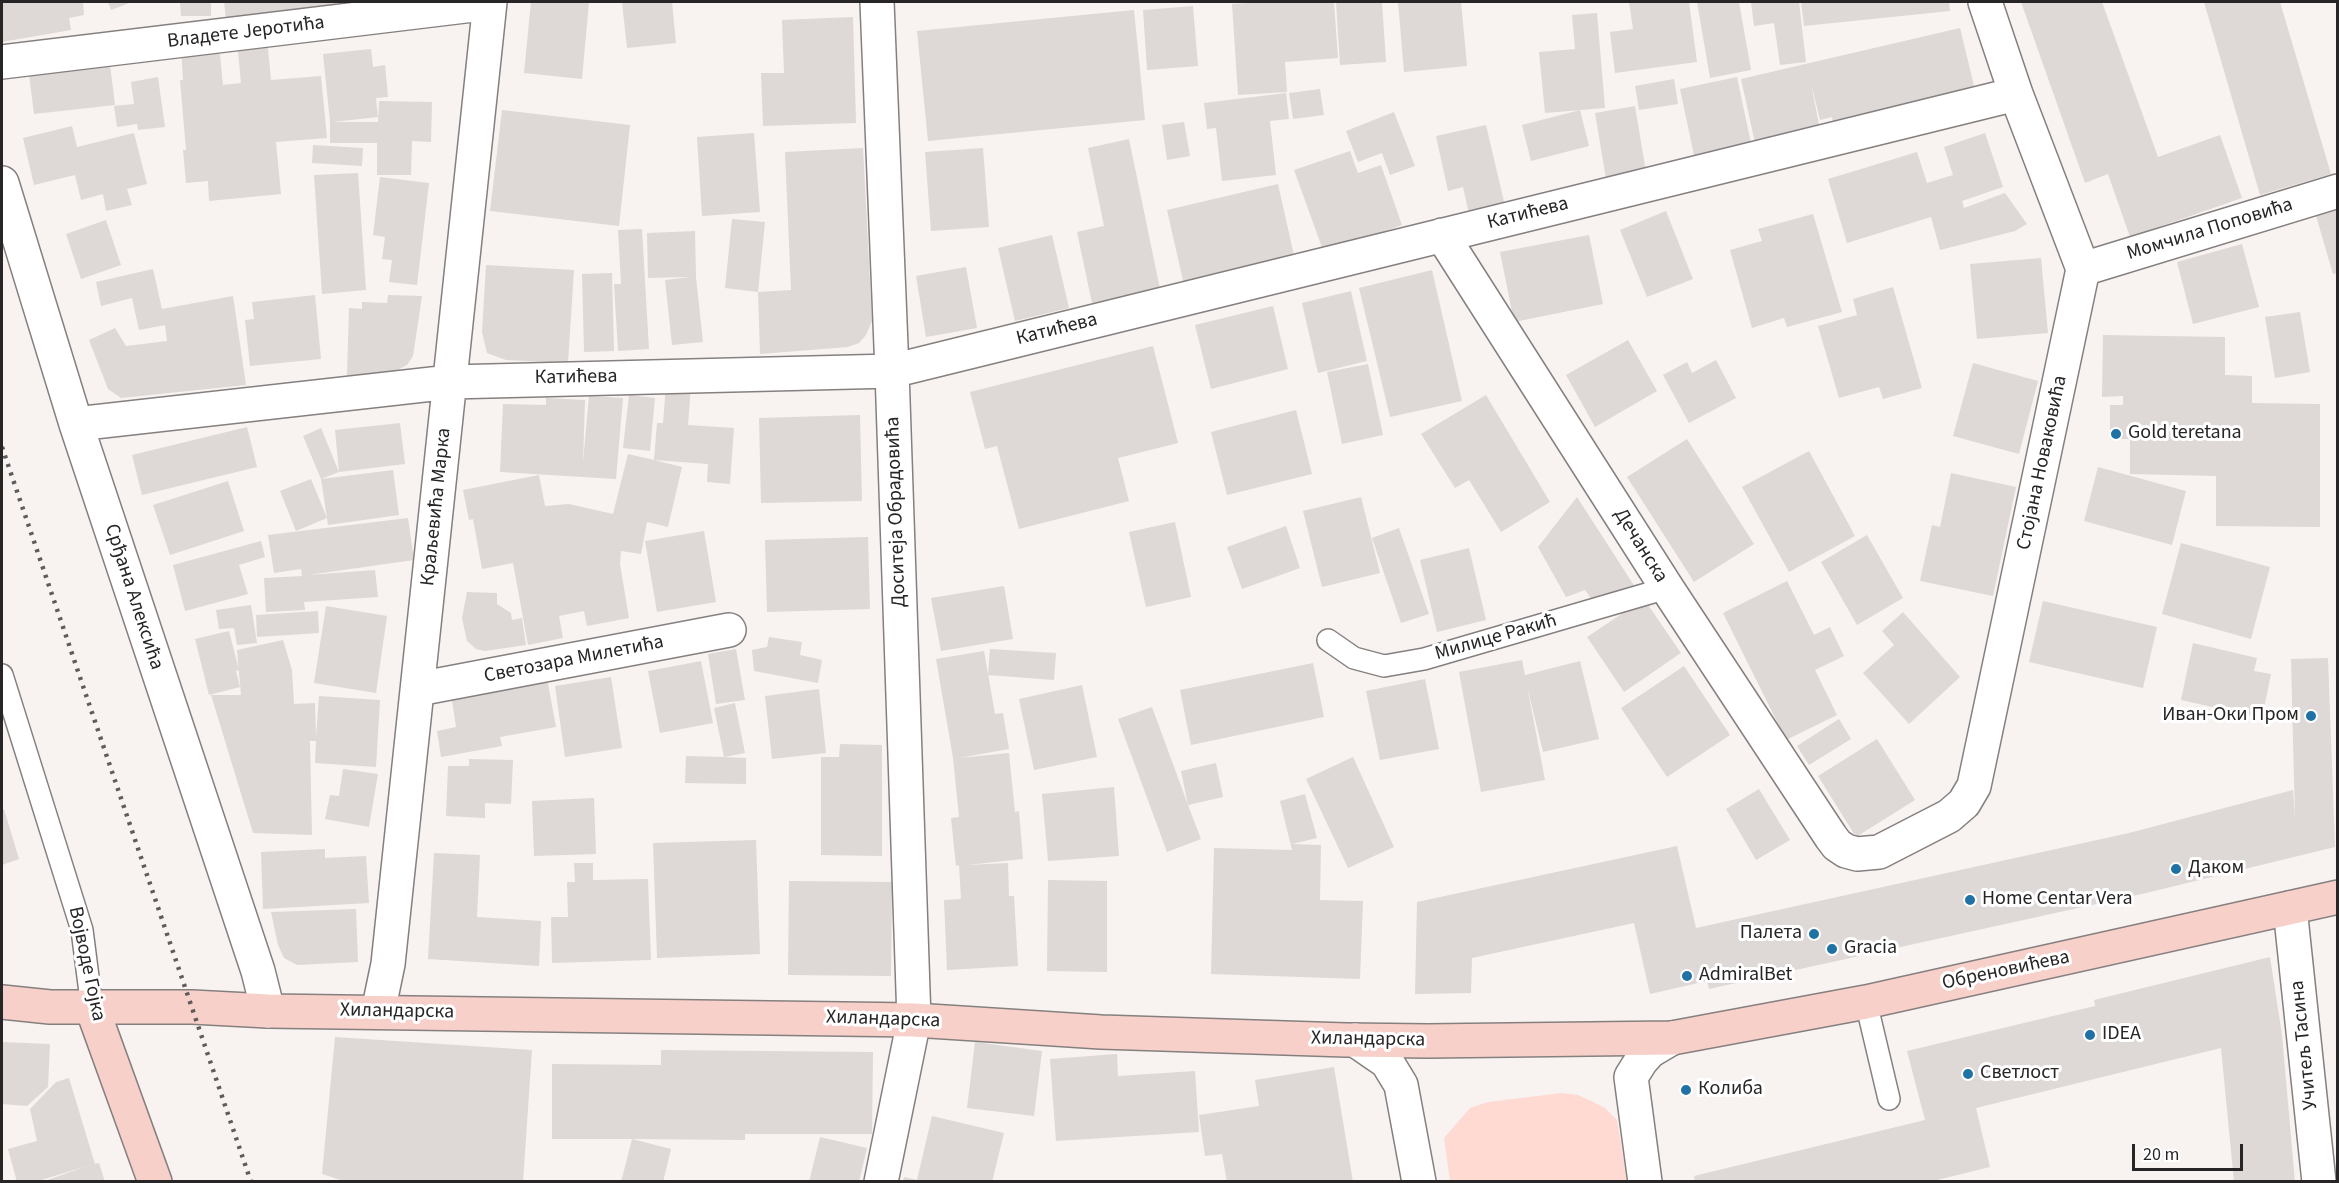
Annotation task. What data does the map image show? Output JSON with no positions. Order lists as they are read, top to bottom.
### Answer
{
  "streets": {
    "street": [
      "Владете Јеротића",
      "Катићева",
      "Момчила Поповића",
      "Стојана Новаковића",
      "Краљевића Марка",
      "Доситеја Обрадовића",
      "Дечанска",
      "Срђана Алексића",
      "Светозара Милетића",
      "Војводе Гојка",
      "Обреновићева",
      "Хиландарска",
      "Учитељ Тасина"
    ],
    "lane": ["Милице Ракић"]
  },
  "crossings": [
    ["Владете Јеротића", "Краљевића Марка"],
    ["Катићева", "Краљевића Марка"],
    ["Катићева", "Доситеја Обрадовића"],
    ["Катићева", "Дечанска"],
    ["Катићева", "Срђана Алексића"],
    ["Момчила Поповића", "Стојана Новаковића"],
    ["Стојана Новаковића", "Дечанска"],
    ["Краљевића Марка", "Светозара Милетића"],
    ["Краљевића Марка", "Хиландарска"],
    ["Доситеја Обрадовића", "Хиландарска"],
    ["Дечанска", "Милице Ракић"],
    ["Срђана Алексића", "Хиландарска"],
    ["Војводе Гојка", "Хиландарска"],
    ["Обреновићева", "Хиландарска"],
    ["Обреновићева", "Учитељ Тасина"]
  ],
  "places": [
    "Gold teretana",
    "Иван-Оки Пром",
    "Даком",
    "Home Centar Vera",
    "Палета",
    "Gracia",
    "AdmiralBet",
    "IDEA",
    "Светлост",
    "Колиба"
  ],
  "scale_bar": "20 m"
}
